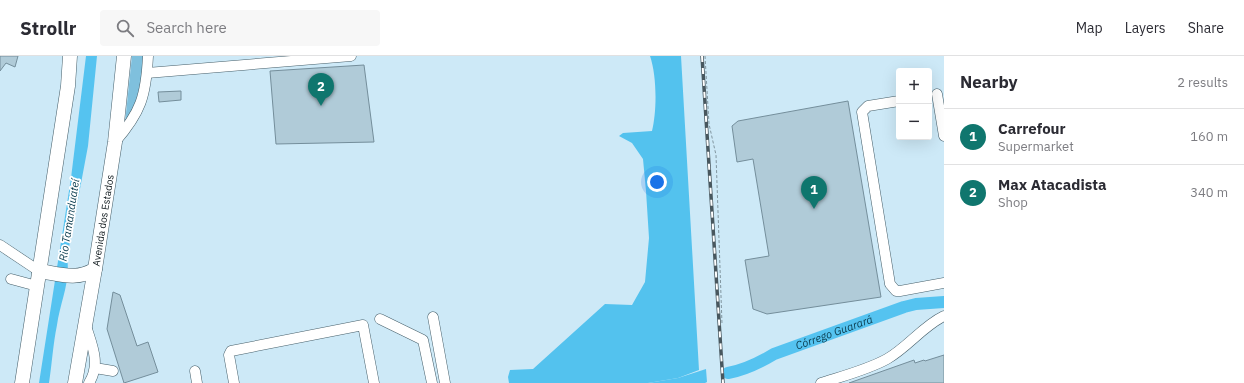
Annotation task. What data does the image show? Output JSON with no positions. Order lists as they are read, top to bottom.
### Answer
{
  "streets": {
    "highway": ["Avenida dos Estados"]
  },
  "water": ["Rio Tamanduateí", "Córrego Guarará"],
  "page": {
    "header": "Strollr",
    "search": "Search here",
    "nav": ["Map", "Layers", "Share"],
    "heading": ["Nearby", "2 results"],
    "map_buttons": ["+", "−"],
    "pins": ["2", "1"],
    "list": [
      {
        "mark": "1",
        "name": "Carrefour",
        "note": "Supermarket",
        "value": "160 m"
      },
      {
        "mark": "2",
        "name": "Max Atacadista",
        "note": "Shop",
        "value": "340 m"
      }
    ]
  }
}
